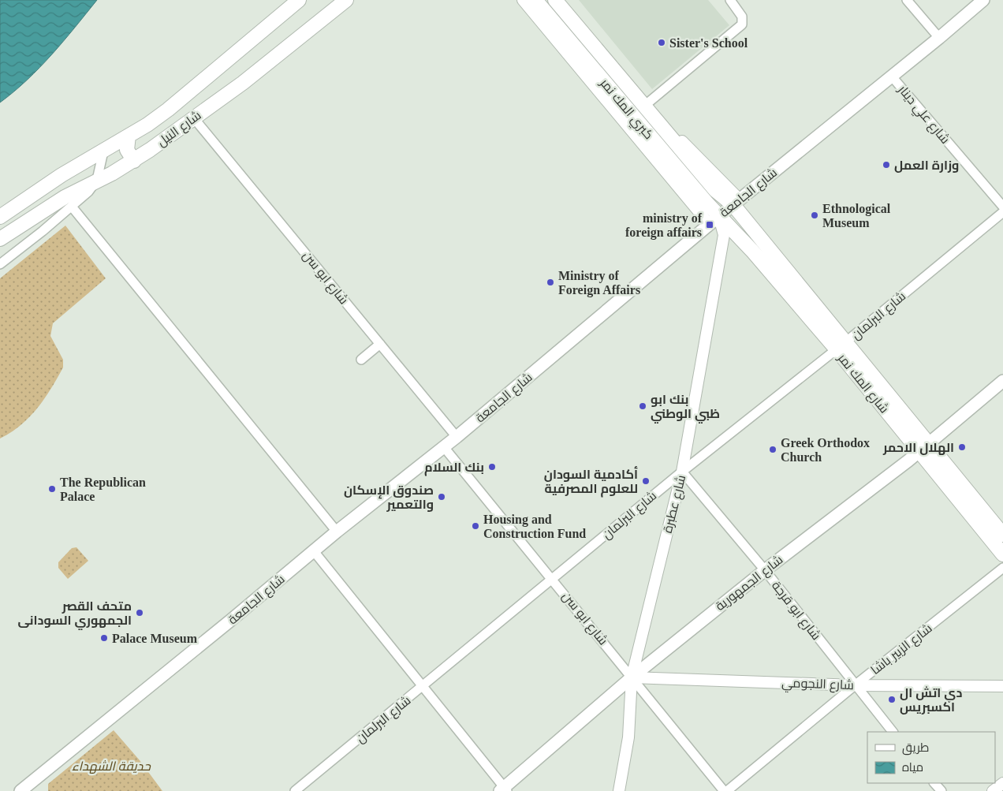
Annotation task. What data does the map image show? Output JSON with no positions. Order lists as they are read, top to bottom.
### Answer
{
  "streets": {
    "main road": [
      "كبري المك نمر",
      "شارع النيل",
      "شارع الجامعة",
      "شارع المك نمر",
      "شارع الجمهورية"
    ],
    "street": [
      "شارع علي دينار",
      "شارع ابو سن",
      "شارع البرلمان",
      "شارع عطبرة",
      "شارع ابو قرجة",
      "شارع الزبير باشا",
      "شارع النجومي"
    ]
  },
  "crossings": [
    ["كبري المك نمر", "شارع الجامعة"],
    ["كبري المك نمر", "شارع المك نمر"],
    ["كبري المك نمر", "شارع عطبرة"],
    ["شارع علي دينار", "شارع الجامعة"],
    ["شارع النيل", "شارع ابو سن"],
    ["شارع الجامعة", "شارع ابو سن"],
    ["شارع الجامعة", "شارع المك نمر"],
    ["شارع الجامعة", "شارع عطبرة"],
    ["شارع ابو سن", "شارع البرلمان"],
    ["شارع ابو سن", "شارع عطبرة"],
    ["شارع ابو سن", "شارع الجمهورية"],
    ["شارع ابو سن", "شارع الزبير باشا"],
    ["شارع ابو سن", "شارع النجومي"],
    ["شارع البرلمان", "شارع المك نمر"],
    ["شارع البرلمان", "شارع عطبرة"],
    ["شارع البرلمان", "شارع ابو قرجة"],
    ["شارع المك نمر", "شارع عطبرة"],
    ["شارع المك نمر", "شارع الجمهورية"],
    ["شارع عطبرة", "شارع الجمهورية"],
    ["شارع عطبرة", "شارع ابو قرجة"],
    ["شارع عطبرة", "شارع النجومي"],
    ["شارع الجمهورية", "شارع ابو قرجة"],
    ["شارع الجمهورية", "شارع النجومي"],
    ["شارع ابو قرجة", "شارع الزبير باشا"],
    ["شارع ابو قرجة", "شارع النجومي"],
    ["شارع الزبير باشا", "شارع النجومي"]
  ],
  "parks": ["حديقة الشهداء"],
  "places": {
    "other": [
      "Sister's School",
      "وزارة العمل",
      "Ethnological Museum",
      "Ministry of Foreign Affairs",
      "بنك ابو ظبي الوطني",
      "الهلال الاحمر",
      "Greek Orthodox Church",
      "بنك السلام",
      "أكادمية السودان للعلوم المصرفية",
      "The Republican Palace",
      "صندوق الإسكان والتعمير",
      "Housing and Construction Fund",
      "متحف القصر الجمهوري السودانى",
      "Palace Museum",
      "دي اتش ال اكسبريس"
    ],
    "transit": ["ministry of foreign affairs"]
  },
  "legend": ["طريق", "مياه"]
}
